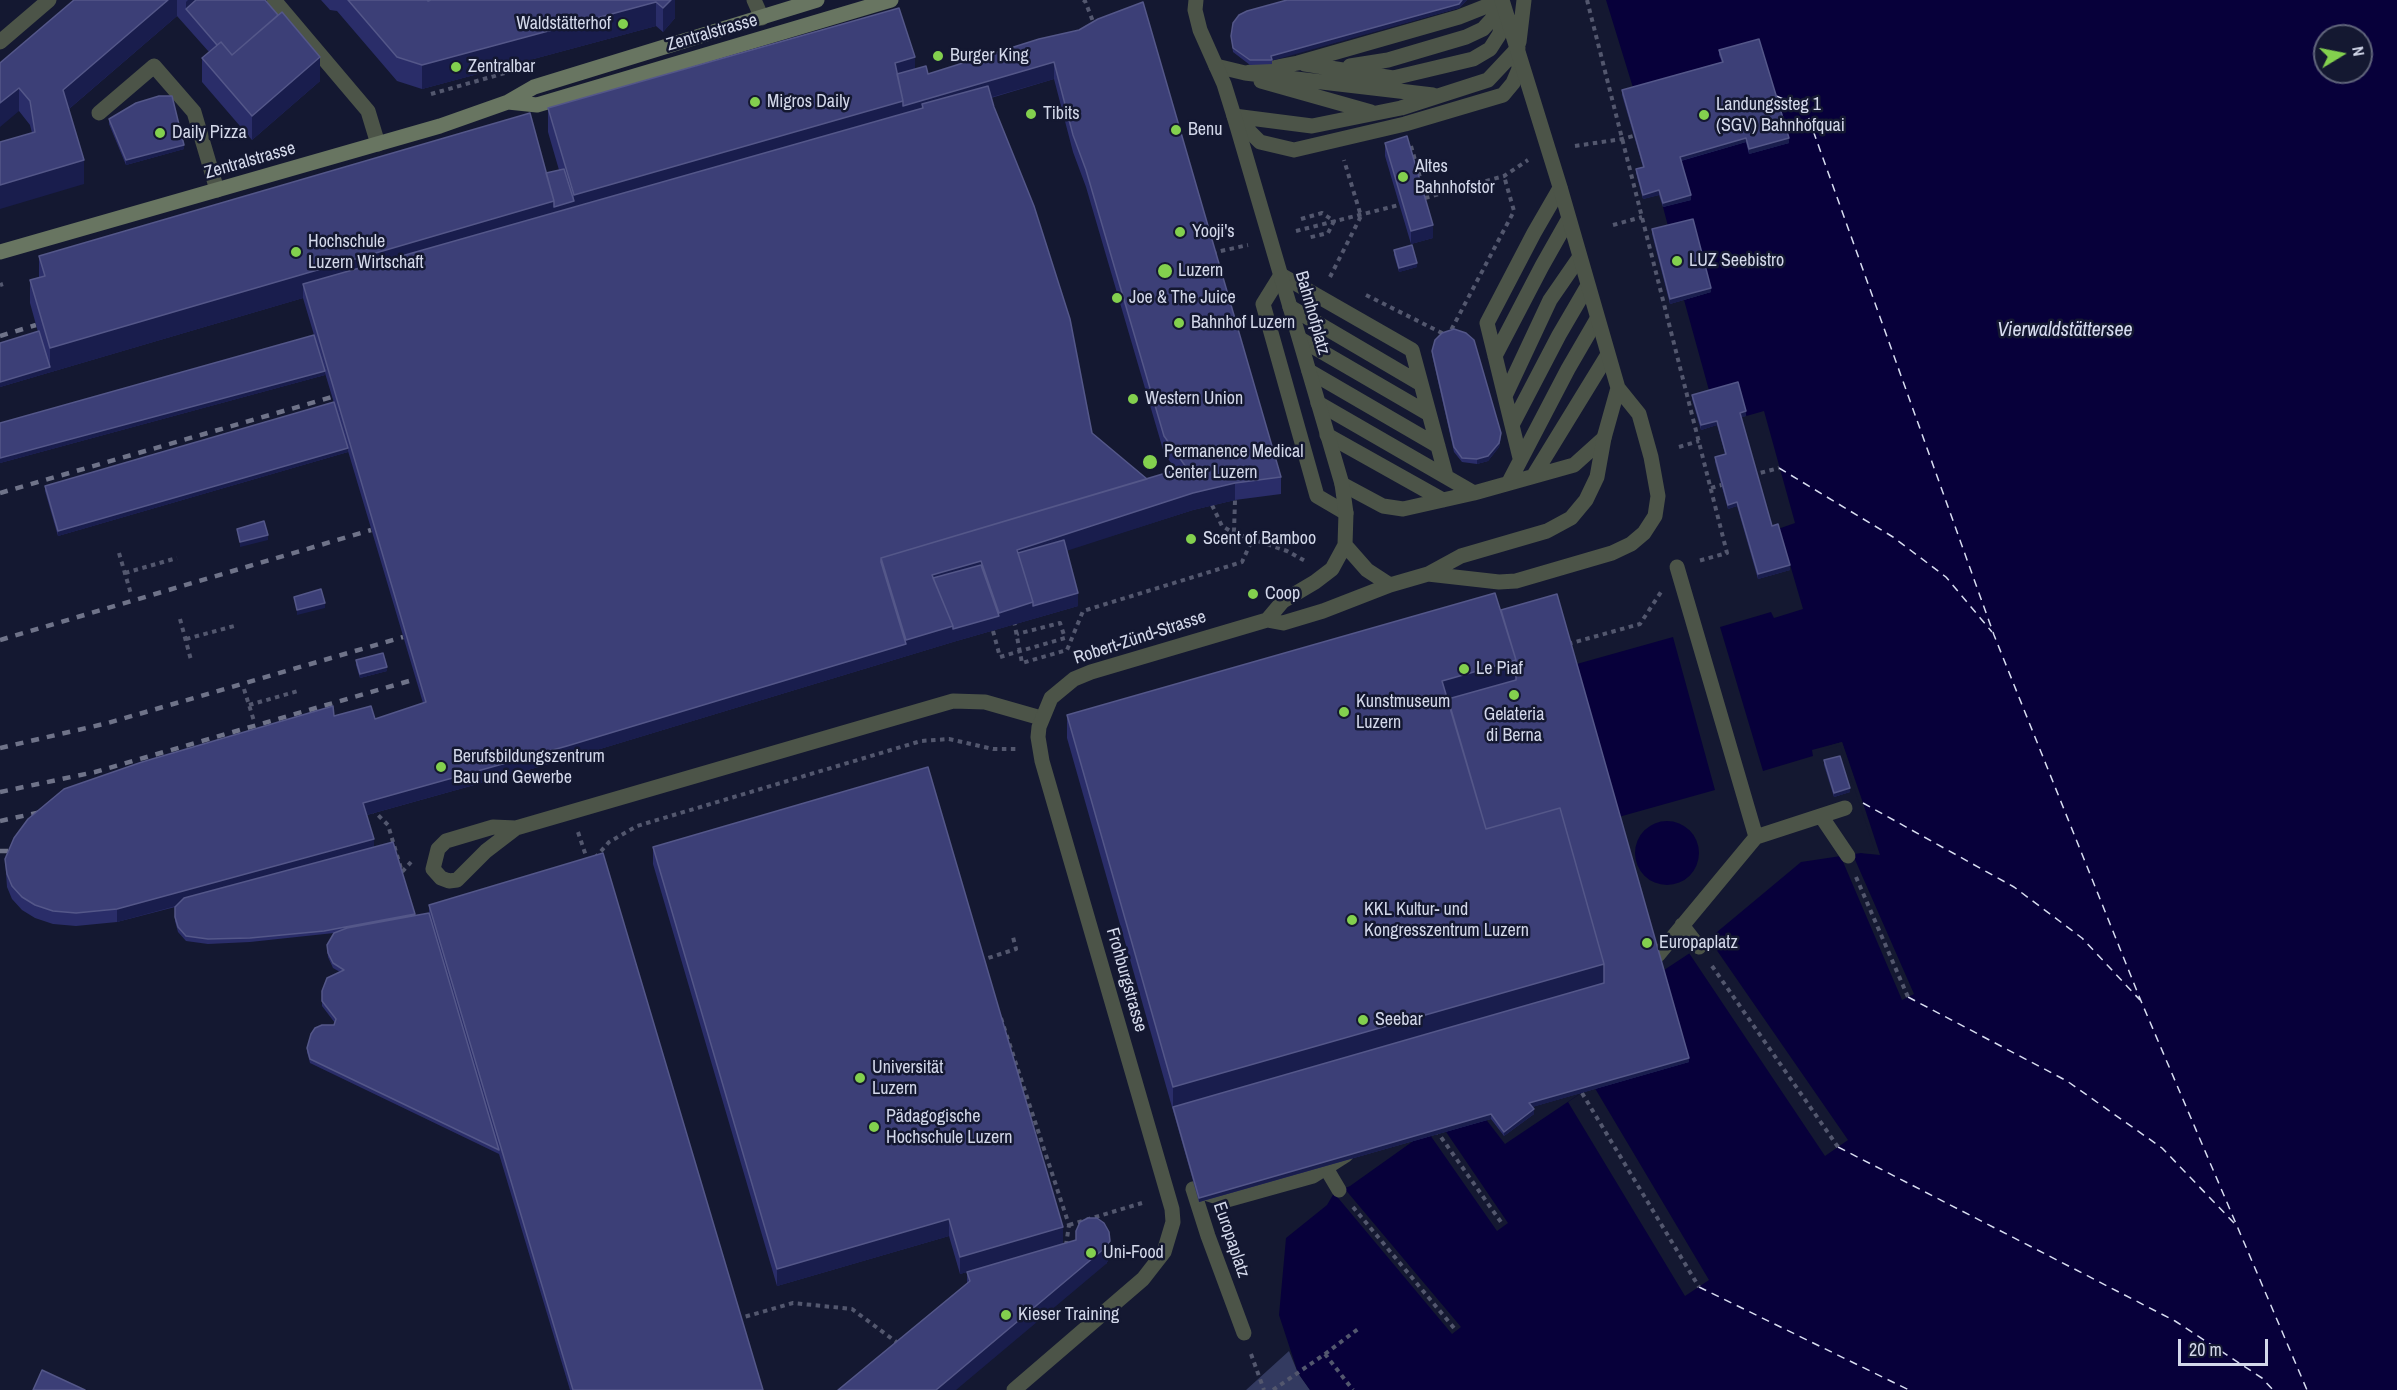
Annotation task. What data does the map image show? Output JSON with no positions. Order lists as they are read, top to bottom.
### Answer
{
  "streets": {
    "main road": ["Zentralstrasse"],
    "street": [
      "Bahnhofplatz",
      "Robert-Zünd-Strasse",
      "Frohburgstrasse",
      "Europaplatz"
    ]
  },
  "crossings": [
    ["Robert-Zünd-Strasse", "Frohburgstrasse"]
  ],
  "water": ["Vierwaldstättersee"],
  "places": [
    "Waldstätterhof",
    "Burger King",
    "Zentralbar",
    "Migros Daily",
    "Tibits",
    "Landungssteg 1 (SGV) Bahnhofquai",
    "Benu",
    "Daily Pizza",
    "Altes Bahnhofstor",
    "Yooji's",
    "Hochschule Luzern Wirtschaft",
    "LUZ Seebistro",
    "Luzern",
    "Joe & The Juice",
    "Bahnhof Luzern",
    "Western Union",
    "Permanence Medical Center Luzern",
    "Scent of Bamboo",
    "Coop",
    "Le Piaf",
    "Gelateria di Berna",
    "Kunstmuseum Luzern",
    "Berufsbildungszentrum Bau und Gewerbe",
    "KKL Kultur- und Kongresszentrum Luzern",
    "Europaplatz",
    "Seebar",
    "Universität Luzern",
    "Pädagogische Hochschule Luzern",
    "Uni-Food",
    "Kieser Training"
  ],
  "scale_bar": "20 m",
  "north": "right"
}
